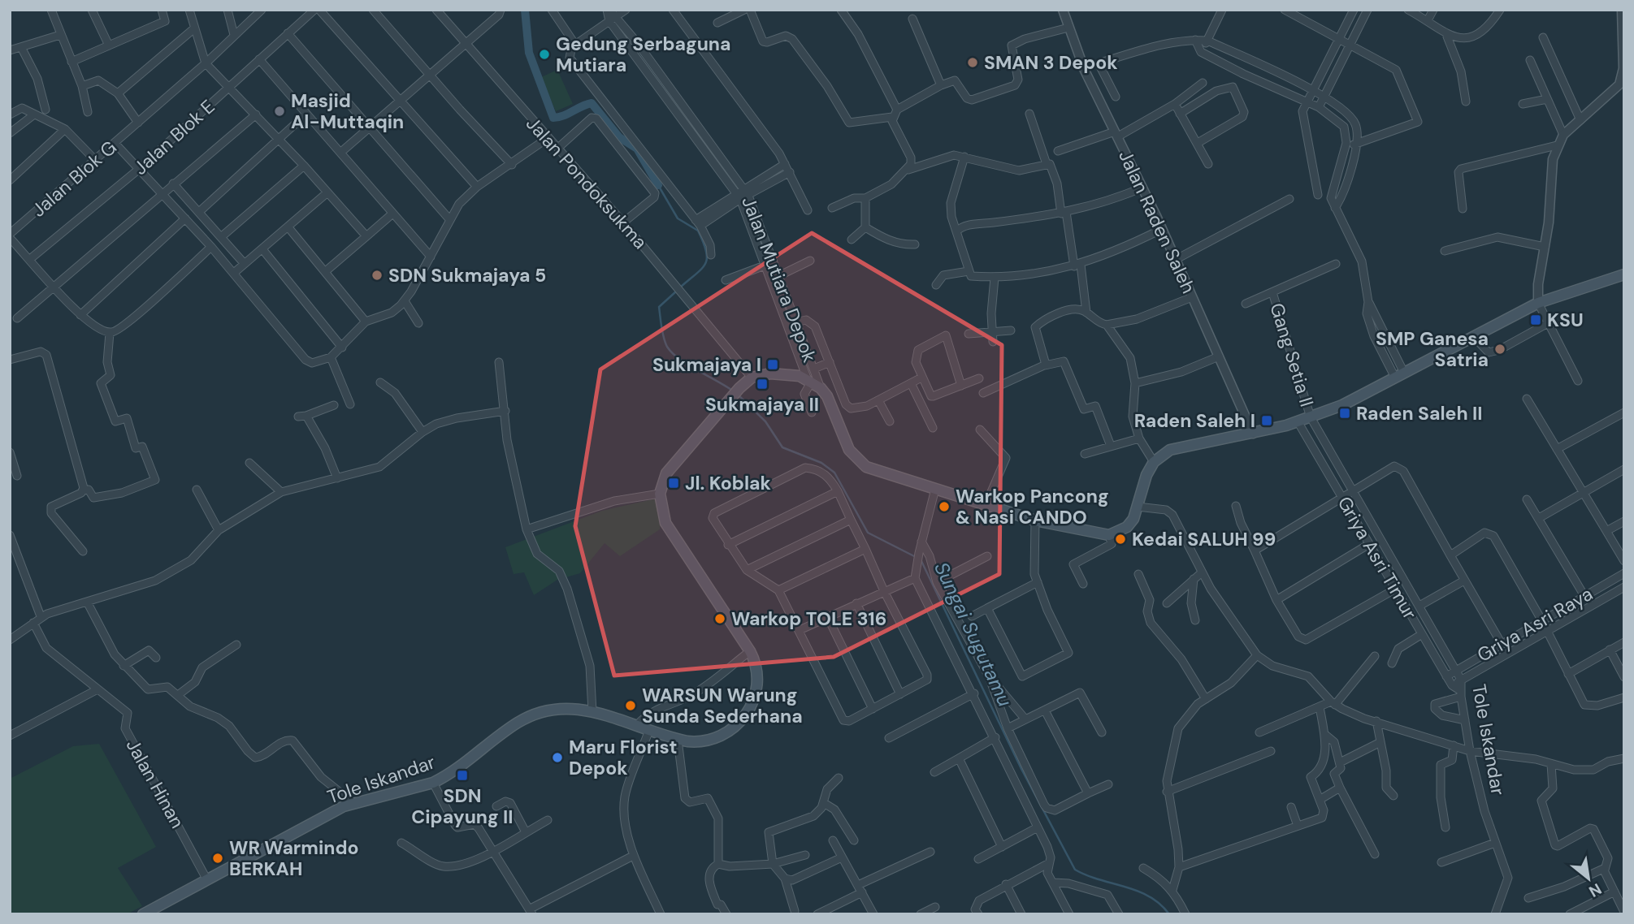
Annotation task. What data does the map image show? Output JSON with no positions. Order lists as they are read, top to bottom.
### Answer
{
  "streets": {
    "main road": ["Tole Iskandar"],
    "street": [
      "Jalan Blok E",
      "Jalan Blok G",
      "Jalan Pondoksukma",
      "Jalan Raden Saleh",
      "Jalan Mutiara Depok",
      "Gang Setia II",
      "Griya Asri Timur",
      "Griya Asri Raya",
      "Jalan Hinan"
    ]
  },
  "crossings": [
    ["Gang Setia II", "Tole Iskandar"],
    ["Griya Asri Timur", "Griya Asri Raya"],
    ["Griya Asri Timur", "Tole Iskandar"],
    ["Griya Asri Raya", "Tole Iskandar"],
    ["Tole Iskandar", "Jalan Hinan"]
  ],
  "water": ["Sungai Sugutamu"],
  "places": {
    "other": [
      "Gedung Serbaguna Mutiara",
      "SMAN 3 Depok",
      "Masjid Al-Muttaqin",
      "SDN Sukmajaya 5",
      "SMP Ganesa Satria",
      "Warkop Pancong & Nasi CANDO",
      "Kedai SALUH 99",
      "Warkop TOLE 316",
      "WARSUN Warung Sunda Sederhana",
      "Maru Florist Depok",
      "WR Warmindo BERKAH"
    ],
    "transit": [
      "KSU",
      "Sukmajaya I",
      "Sukmajaya II",
      "Raden Saleh II",
      "Raden Saleh I",
      "Jl. Koblak",
      "SDN Cipayung II"
    ]
  },
  "north": "bottom right"
}
